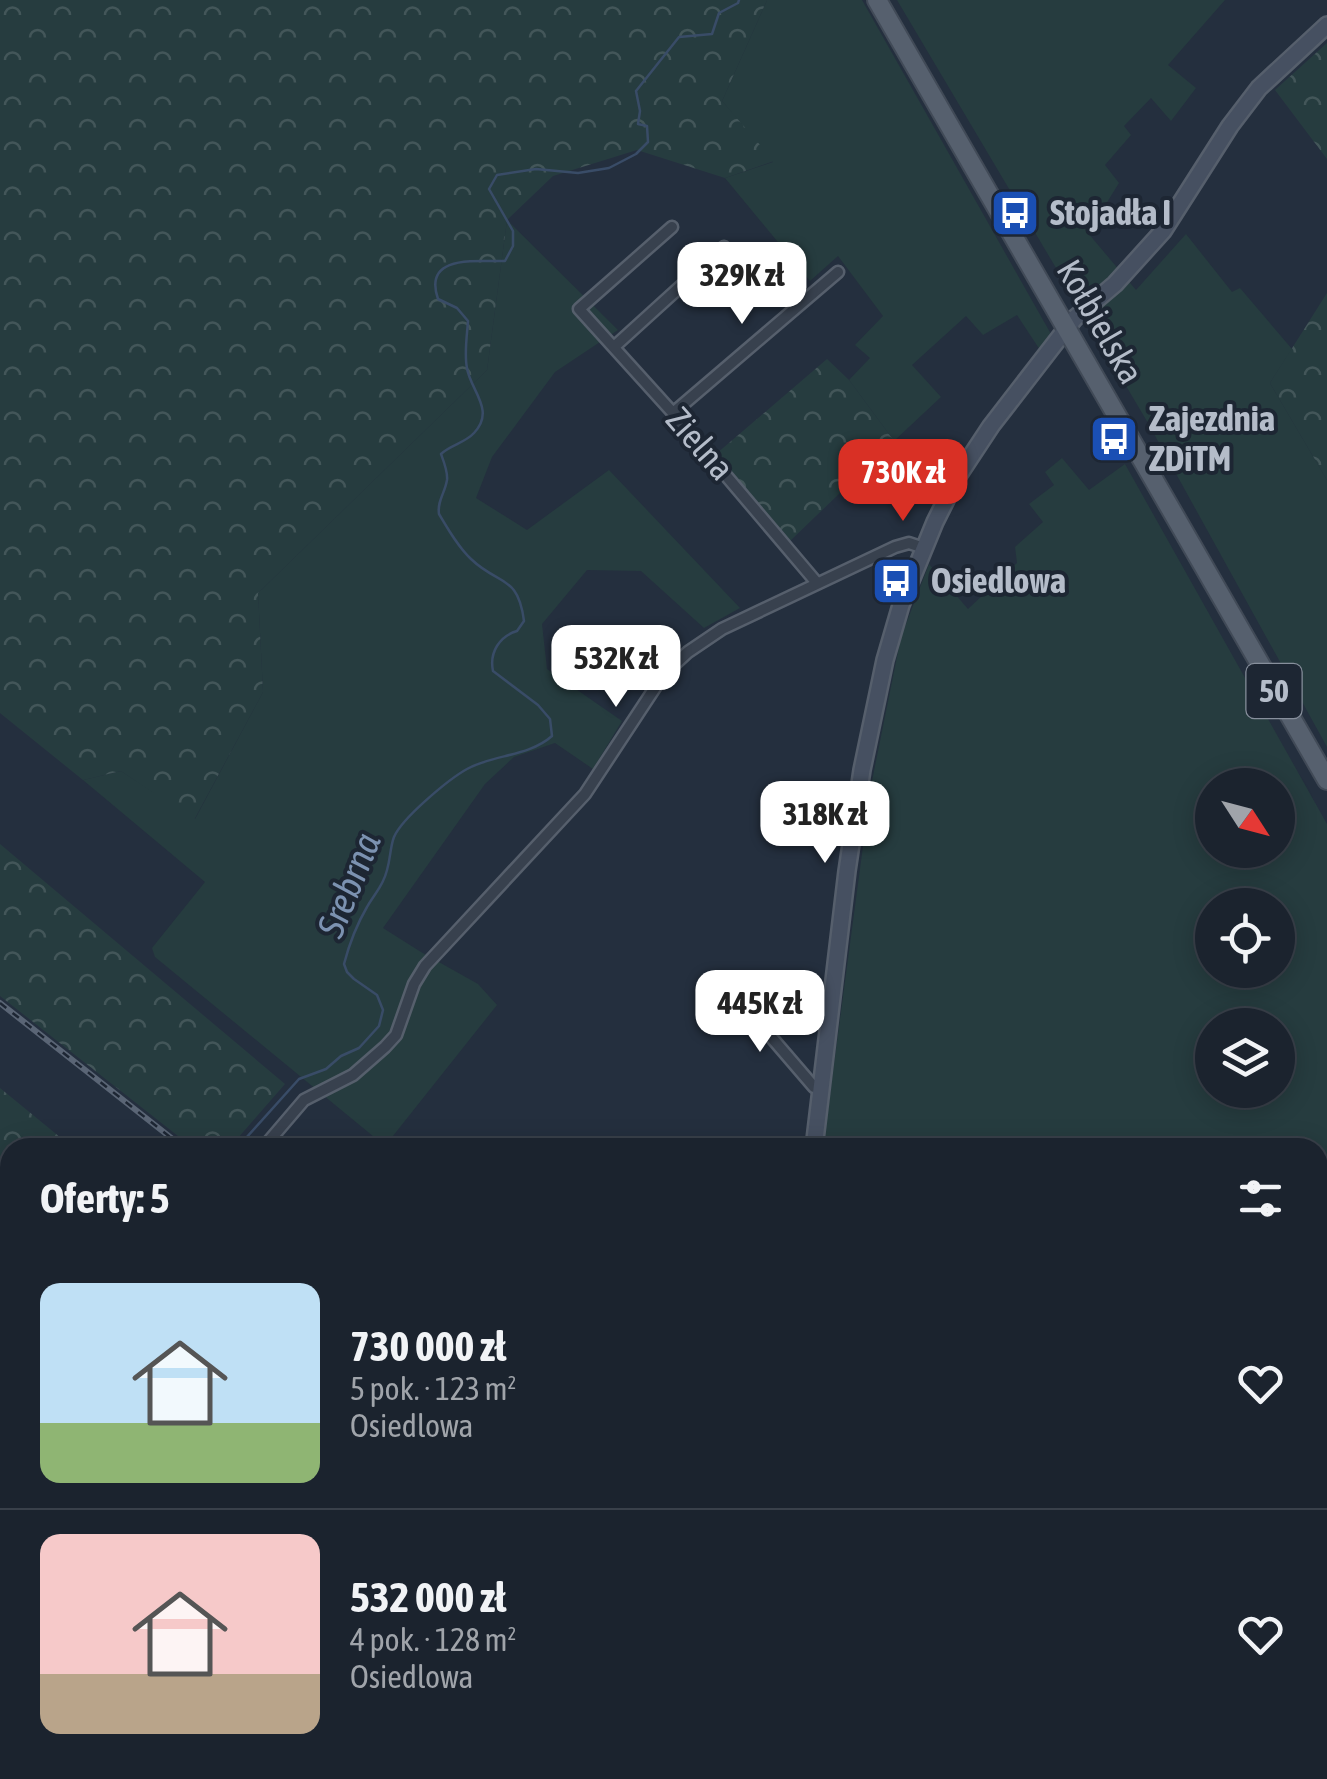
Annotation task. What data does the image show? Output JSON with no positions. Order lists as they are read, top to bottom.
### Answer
{
  "streets": {
    "main road": ["Kołbielska", "50"],
    "street": ["Zielna"]
  },
  "water": ["Srebrna"],
  "places": {
    "bus stop": ["Stojadła I", "Zajezdnia ZDiTM", "Osiedlowa"]
  },
  "north": "bottom right",
  "page": {
    "price": [
      "329K zł",
      "730K zł",
      "532K zł",
      "318K zł",
      "445K zł"
    ],
    "heading": "Oferty: 5",
    "list": [
      {
        "name": "730 000 zł",
        "note": "5 pok. · 123 m² · Osiedlowa"
      },
      {
        "name": "532 000 zł",
        "note": "4 pok. · 128 m² · Osiedlowa"
      }
    ]
  }
}
